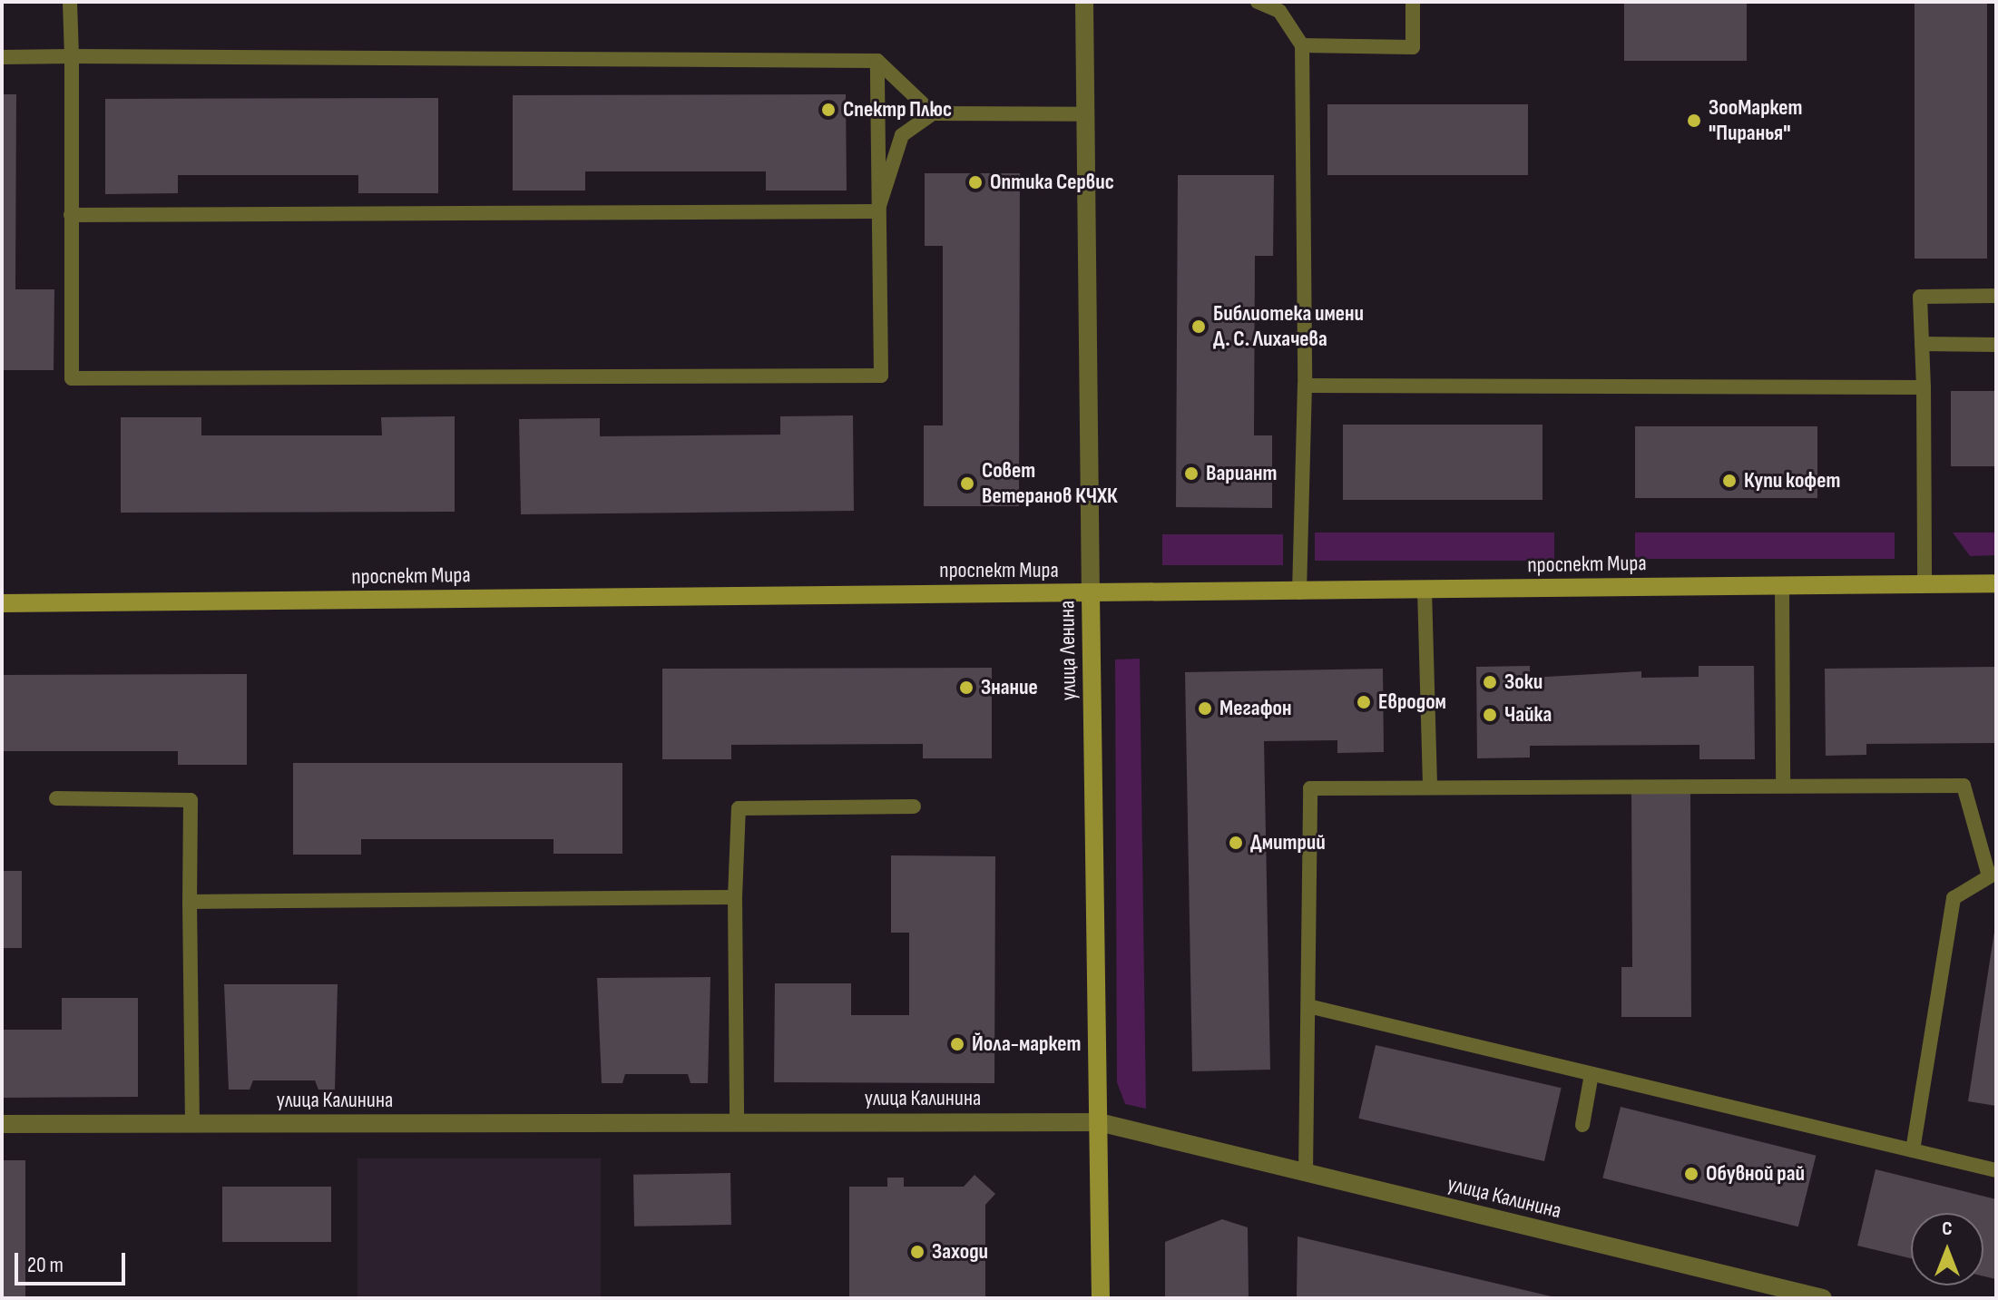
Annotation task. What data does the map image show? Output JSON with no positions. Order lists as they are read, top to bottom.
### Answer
{
  "streets": {
    "main road": ["проспект Мира", "улица Ленина"],
    "street": ["улица Калинина"]
  },
  "crossings": [
    ["проспект Мира", "улица Ленина"],
    ["улица Ленина", "улица Калинина"]
  ],
  "places": [
    "Спектр Плюс",
    "ЗооМаркет \"Пиранья\"",
    "Оптика Сервис",
    "Библиотека имени Д. С. Лихачева",
    "Вариант",
    "Купи кофет",
    "Совет Ветеранов КЧХК",
    "Зоки",
    "Знание",
    "Евродом",
    "Мегафон",
    "Чайка",
    "Дмитрий",
    "Йола-маркет",
    "Обувной рай",
    "Заходи"
  ],
  "scale_bar": "20 m",
  "north": "top"
}
